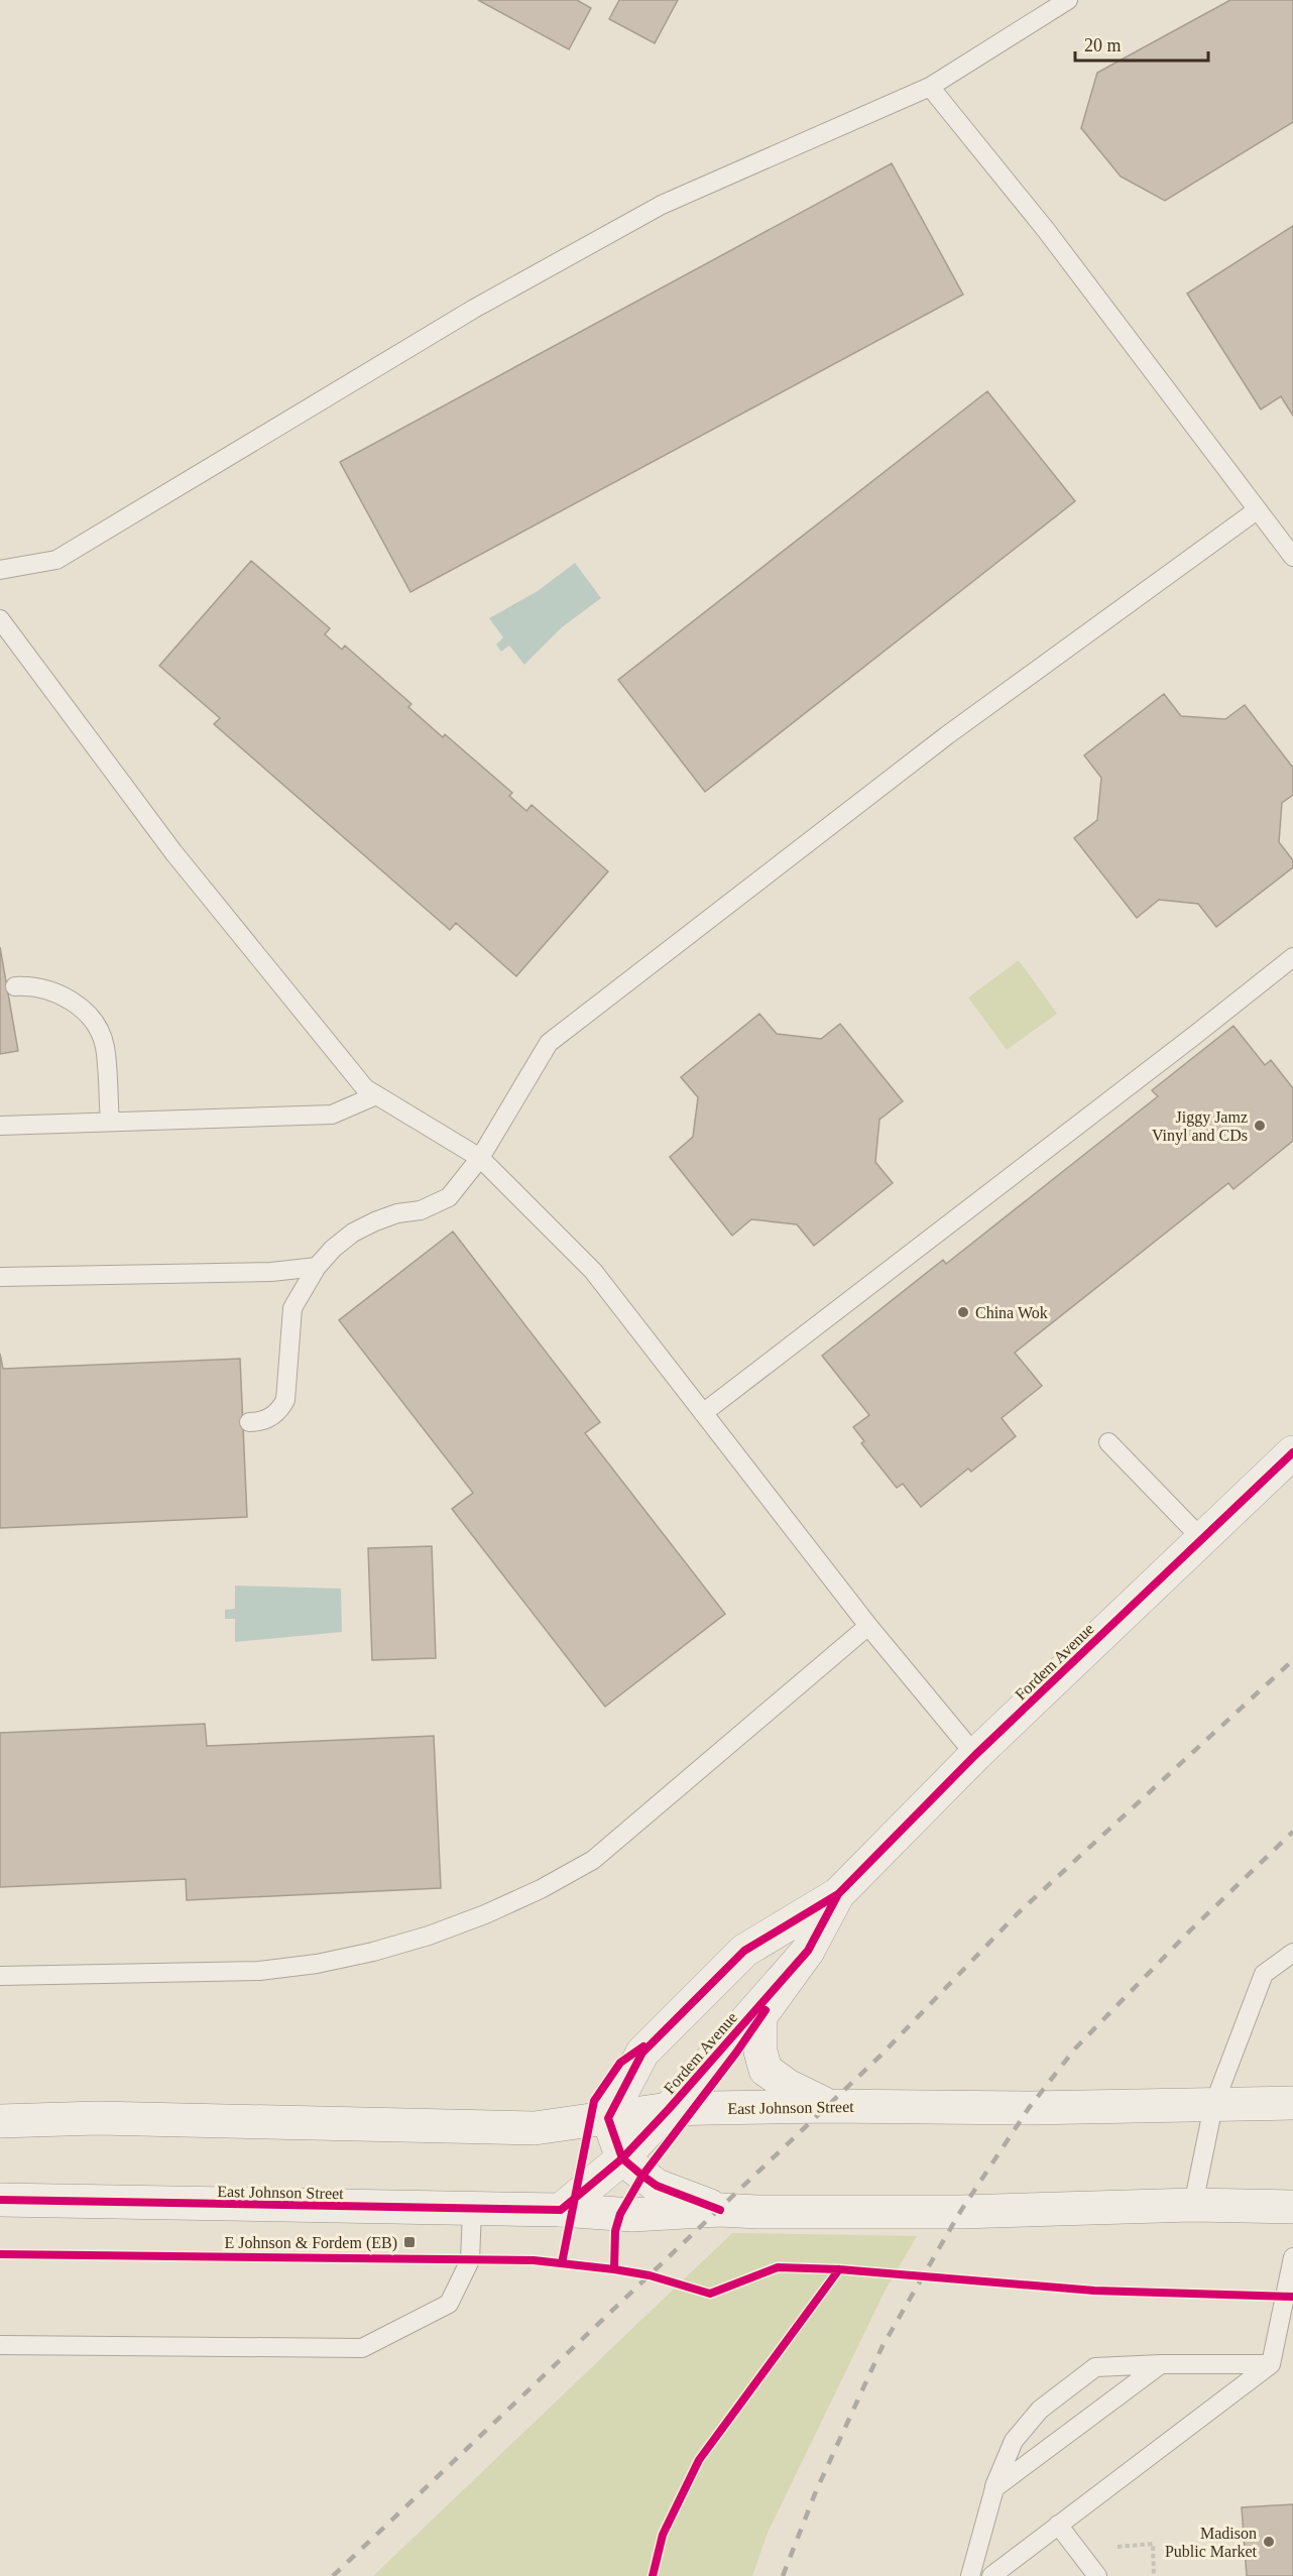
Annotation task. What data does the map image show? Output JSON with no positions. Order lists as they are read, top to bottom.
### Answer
{
  "streets": {
    "main road": ["Fordem Avenue", "East Johnson Street"]
  },
  "crossings": [
    ["Fordem Avenue", "East Johnson Street"]
  ],
  "places": {
    "other": ["Jiggy Jamz Vinyl and CDs", "China Wok", "Madison Public Market"],
    "transit": ["E Johnson & Fordem (EB)"]
  },
  "scale_bar": "20 m"
}
